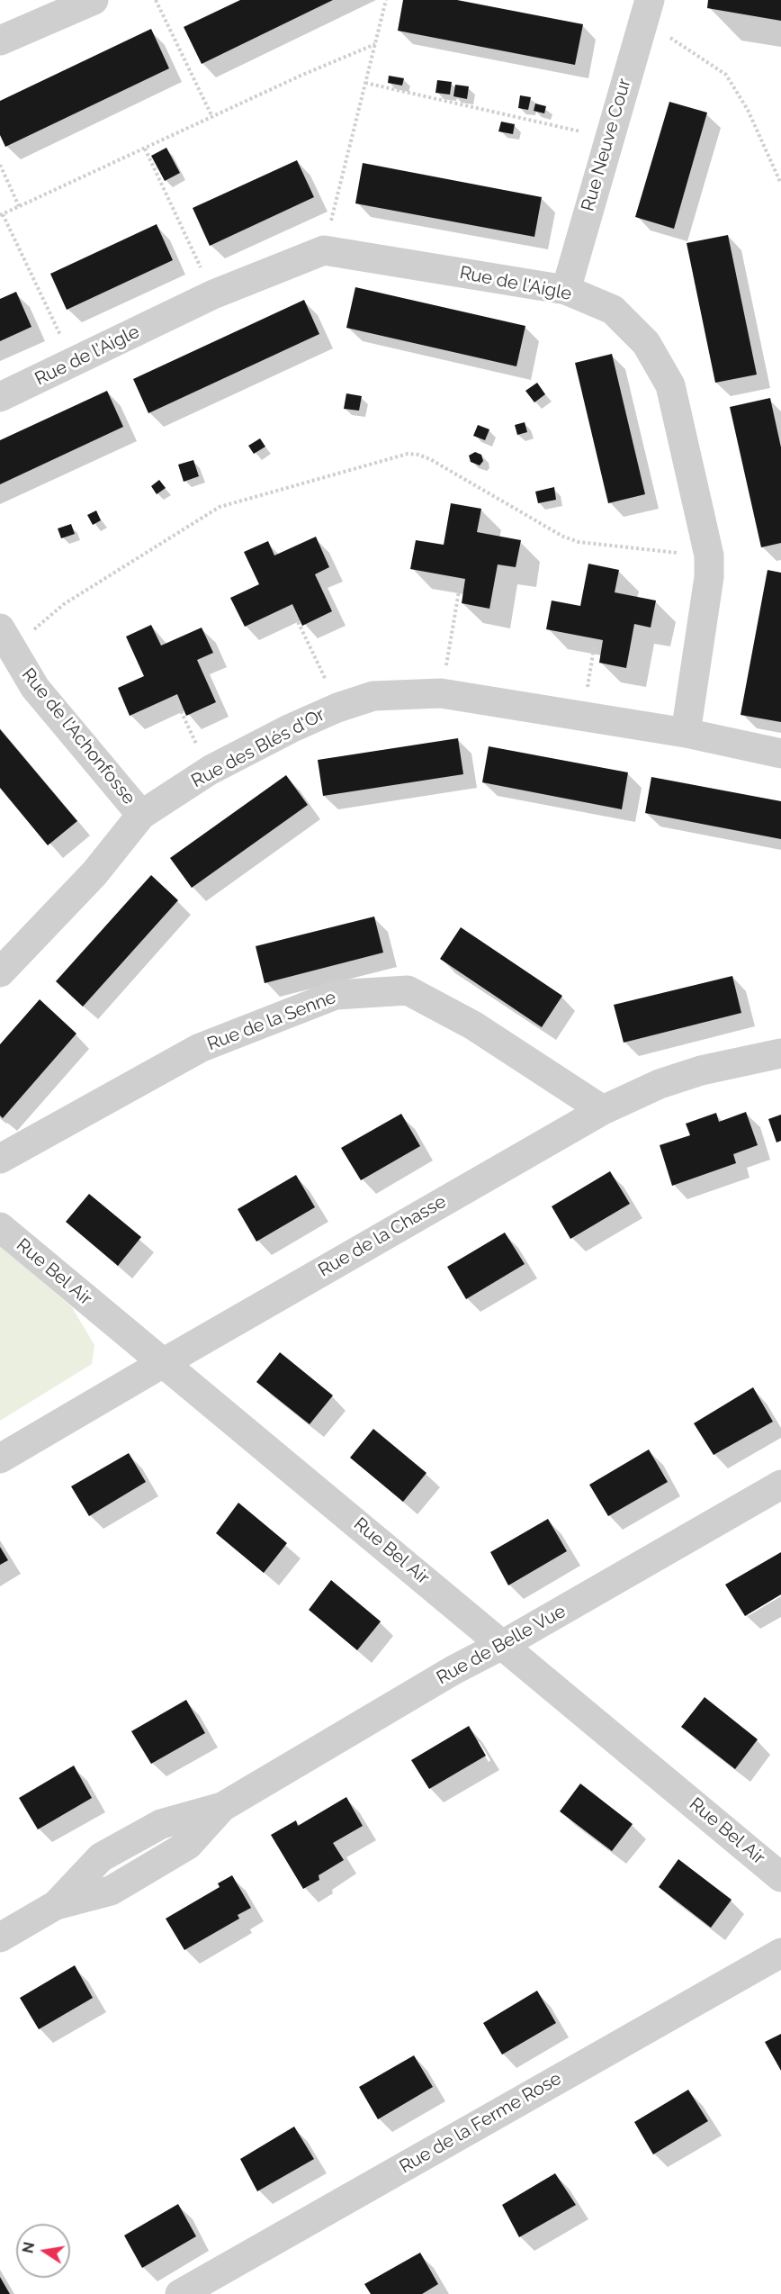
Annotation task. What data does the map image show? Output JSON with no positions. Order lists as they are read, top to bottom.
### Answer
{
  "streets": {
    "street": [
      "Rue Neuve Cour",
      "Rue de l'Aigle",
      "Rue de l'Achonfosse",
      "Rue des Blés d'Or",
      "Rue de la Senne",
      "Rue de la Chasse",
      "Rue Bel Air",
      "Rue de Belle Vue",
      "Rue de la Ferme Rose"
    ]
  },
  "crossings": [
    ["Rue Neuve Cour", "Rue de l'Aigle"],
    ["Rue de l'Aigle", "Rue des Blés d'Or"],
    ["Rue de l'Achonfosse", "Rue des Blés d'Or"],
    ["Rue de la Senne", "Rue de la Chasse"],
    ["Rue de la Chasse", "Rue Bel Air"],
    ["Rue Bel Air", "Rue de Belle Vue"]
  ],
  "north": "left"
}
